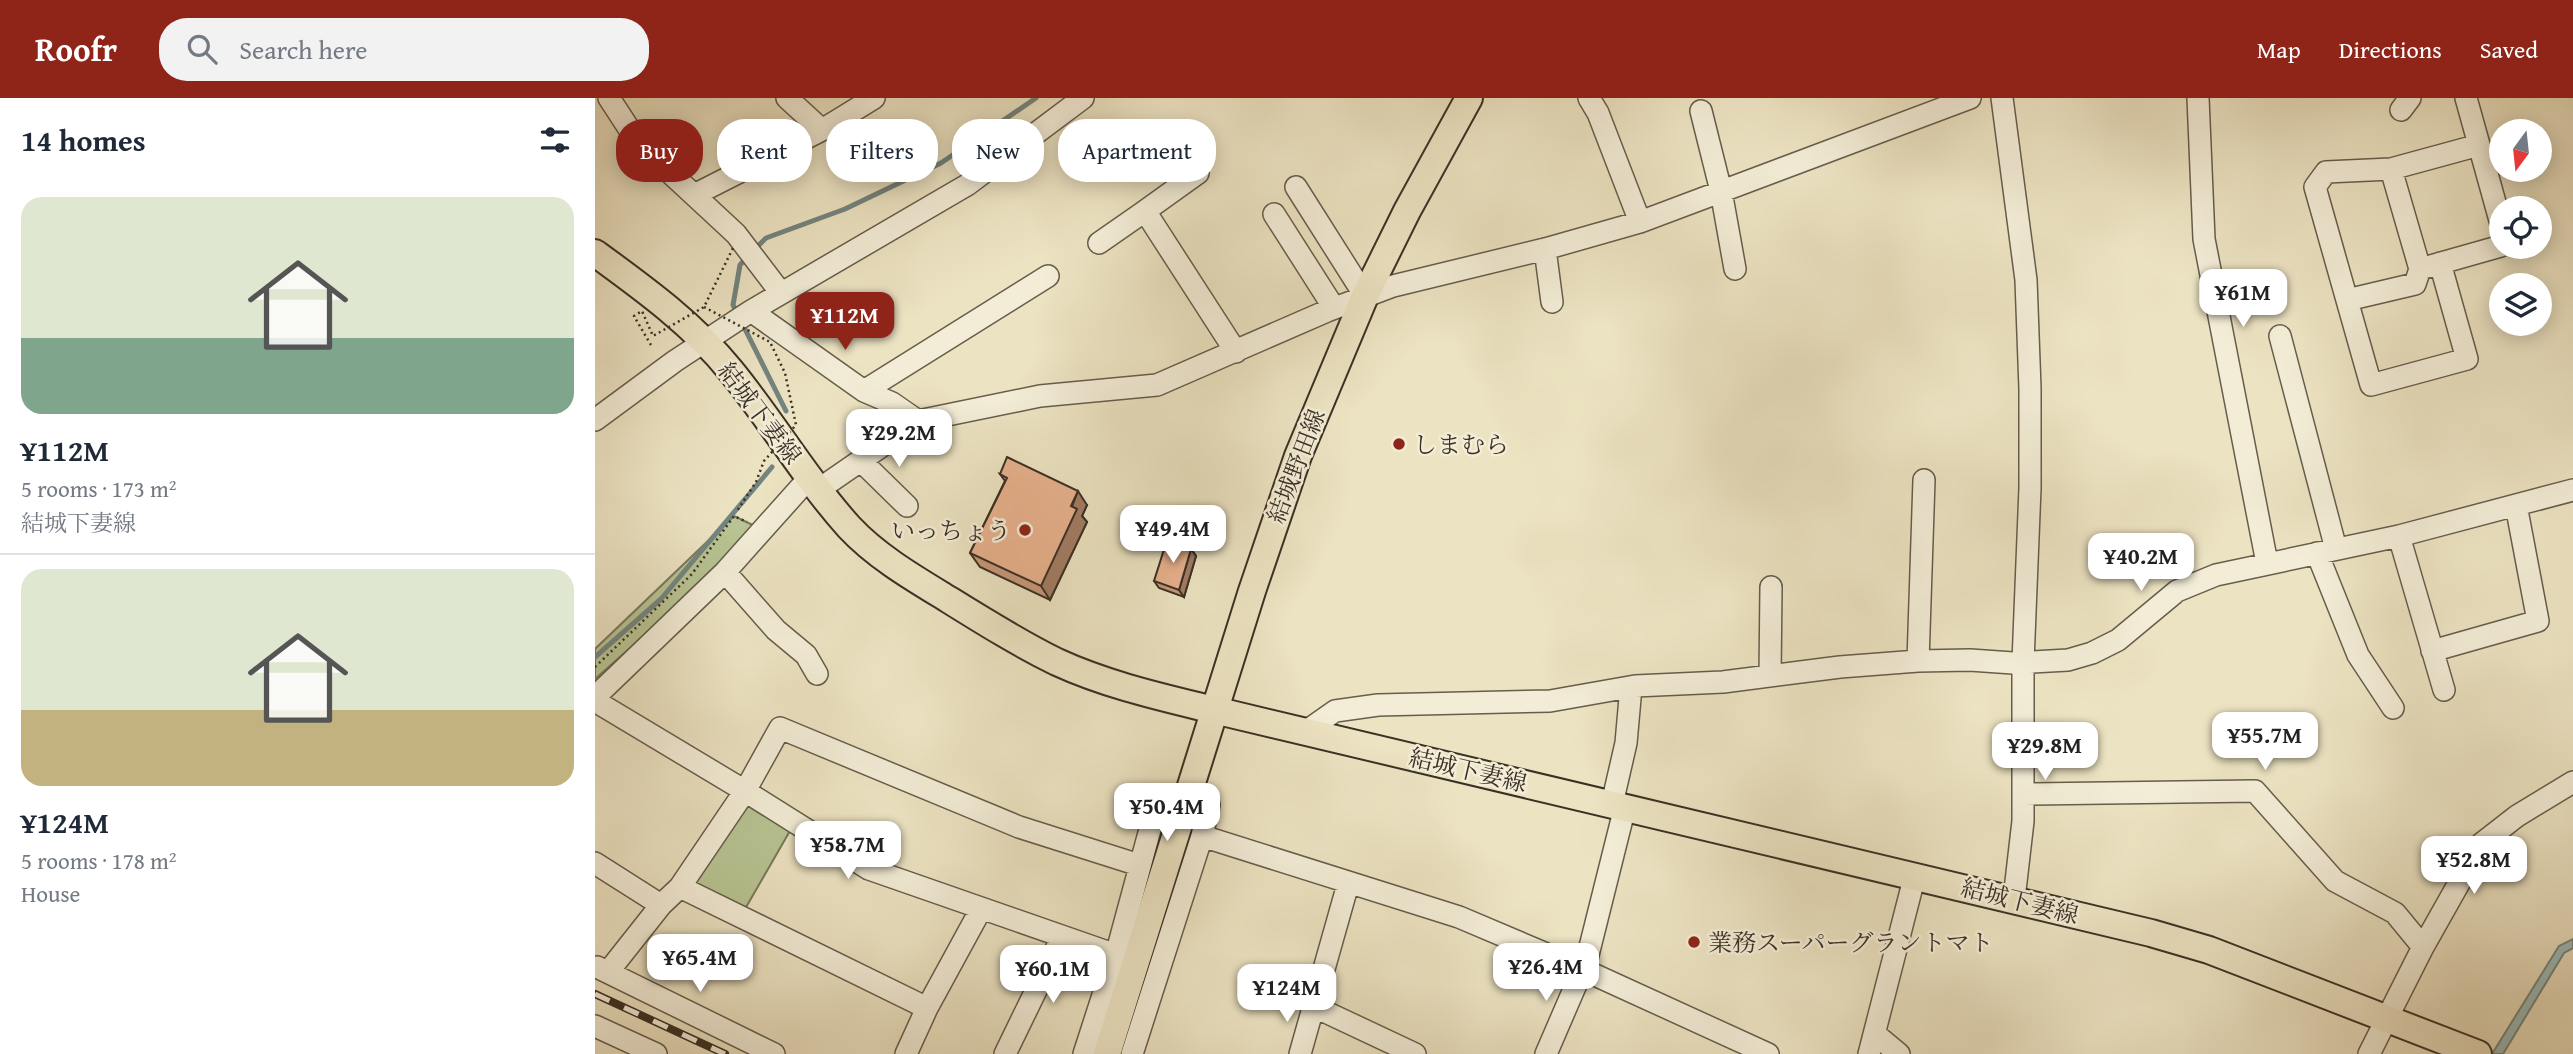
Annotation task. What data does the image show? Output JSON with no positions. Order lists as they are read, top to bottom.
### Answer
{
  "streets": {
    "main road": ["結城下妻線", "結城野田線"]
  },
  "crossings": [
    ["結城下妻線", "結城野田線"]
  ],
  "places": ["しまむら", "いっちょう", "業務スーパーグラントマト"],
  "north": "bottom",
  "page": {
    "header": "Roofr",
    "search": "Search here",
    "nav": ["Map", "Directions", "Saved"],
    "heading": "14 homes",
    "chip": [
      "Buy",
      "Rent",
      "Filters",
      "New",
      "Apartment"
    ],
    "list": [
      {
        "name": "¥112M",
        "note": "5 rooms · 173 m² · 結城下妻線"
      },
      {
        "name": "¥124M",
        "note": "5 rooms · 178 m² · House"
      }
    ],
    "price": [
      "¥61M",
      "¥112M",
      "¥29.2M",
      "¥49.4M",
      "¥40.2M",
      "¥55.7M",
      "¥29.8M",
      "¥50.4M",
      "¥58.7M",
      "¥52.8M",
      "¥65.4M",
      "¥26.4M",
      "¥60.1M",
      "¥124M"
    ]
  }
}
